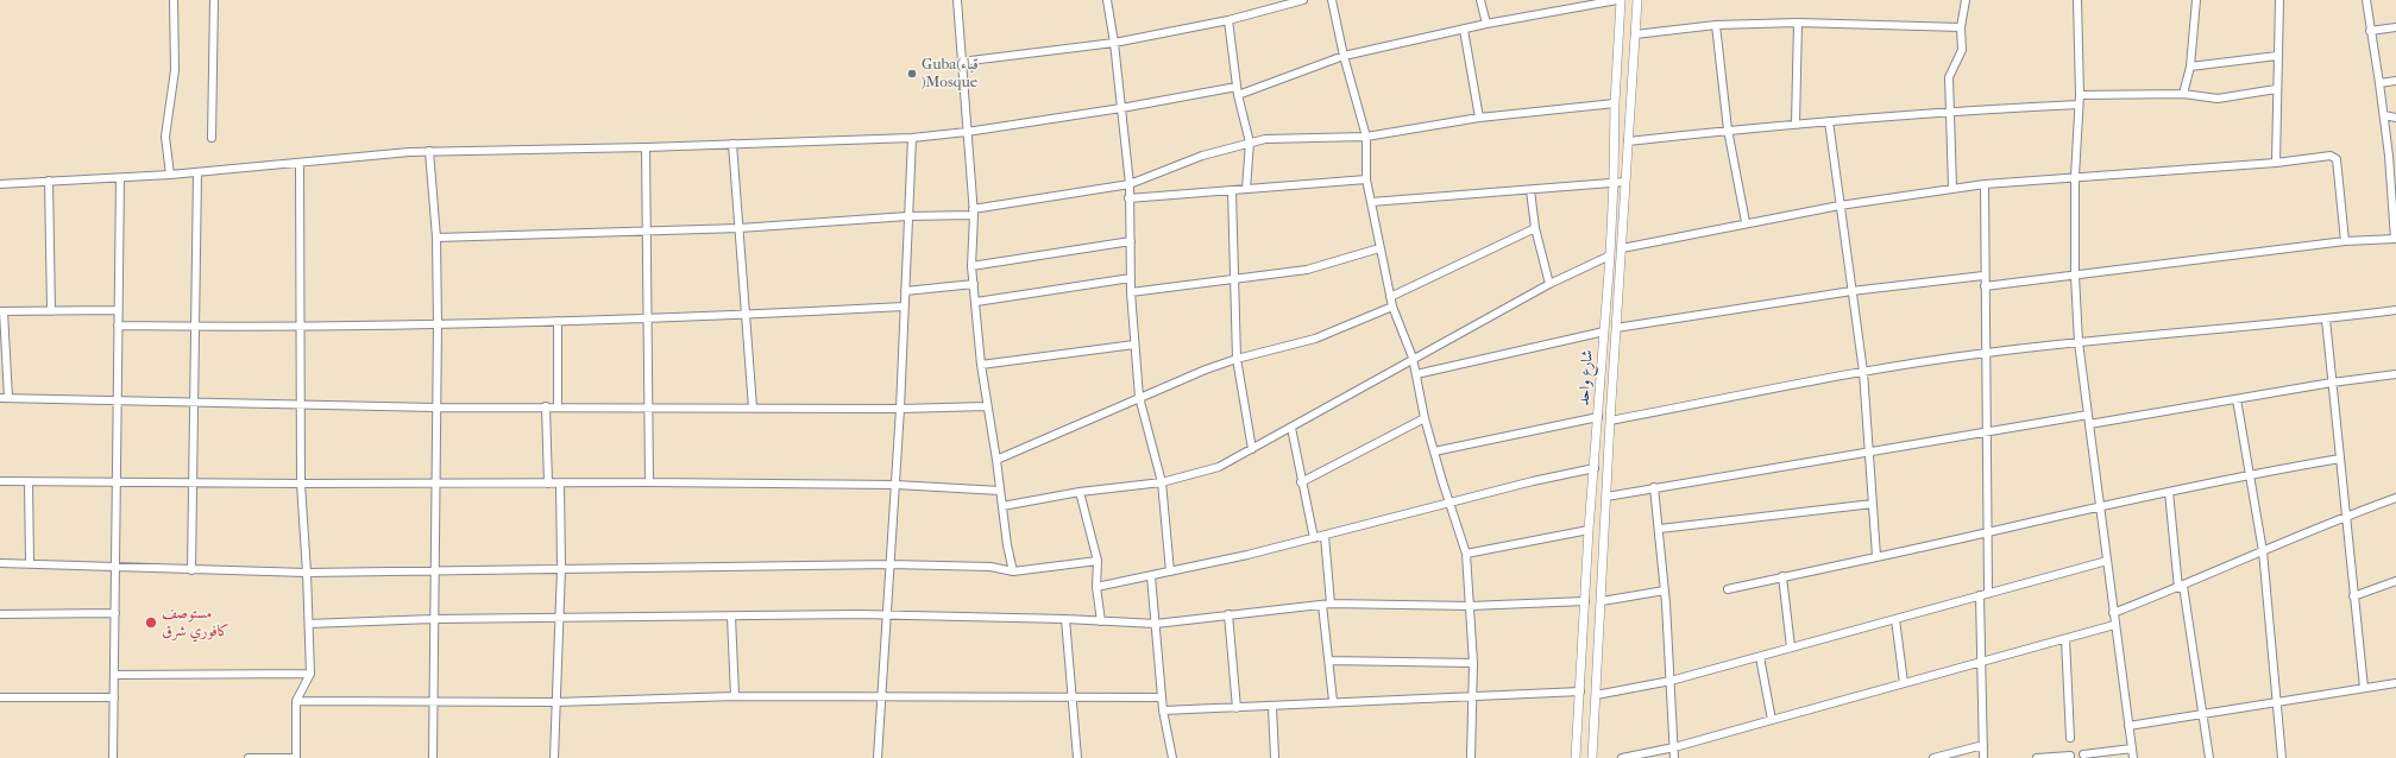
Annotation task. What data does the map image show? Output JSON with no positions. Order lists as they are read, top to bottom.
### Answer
{
  "streets": {
    "street": ["شارع واحد"]
  },
  "places": ["Guba(قباء )Mosque", "مستوصف كافوري شرق"]
}
